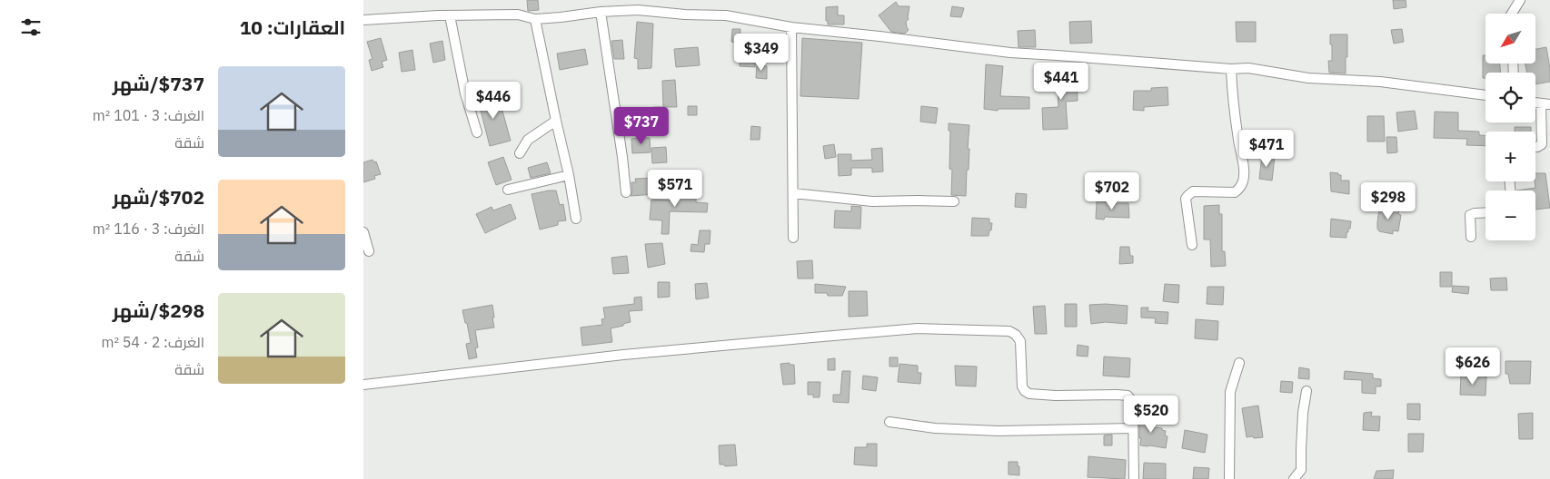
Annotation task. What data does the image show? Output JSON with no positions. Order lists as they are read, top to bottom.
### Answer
{
  "north": "bottom left",
  "page": {
    "heading": "العقارات: 10",
    "map_buttons": ["+", "−"],
    "price": [
      "$349",
      "$441",
      "$446",
      "$737",
      "$471",
      "$571",
      "$702",
      "$298",
      "$626",
      "$520"
    ],
    "list": [
      {
        "name": "$737/شهر",
        "note": "الغرف: 3 · 101 m² · شقة"
      },
      {
        "name": "$702/شهر",
        "note": "الغرف: 3 · 116 m² · شقة"
      },
      {
        "name": "$298/شهر",
        "note": "الغرف: 2 · 54 m² · شقة"
      }
    ]
  }
}
